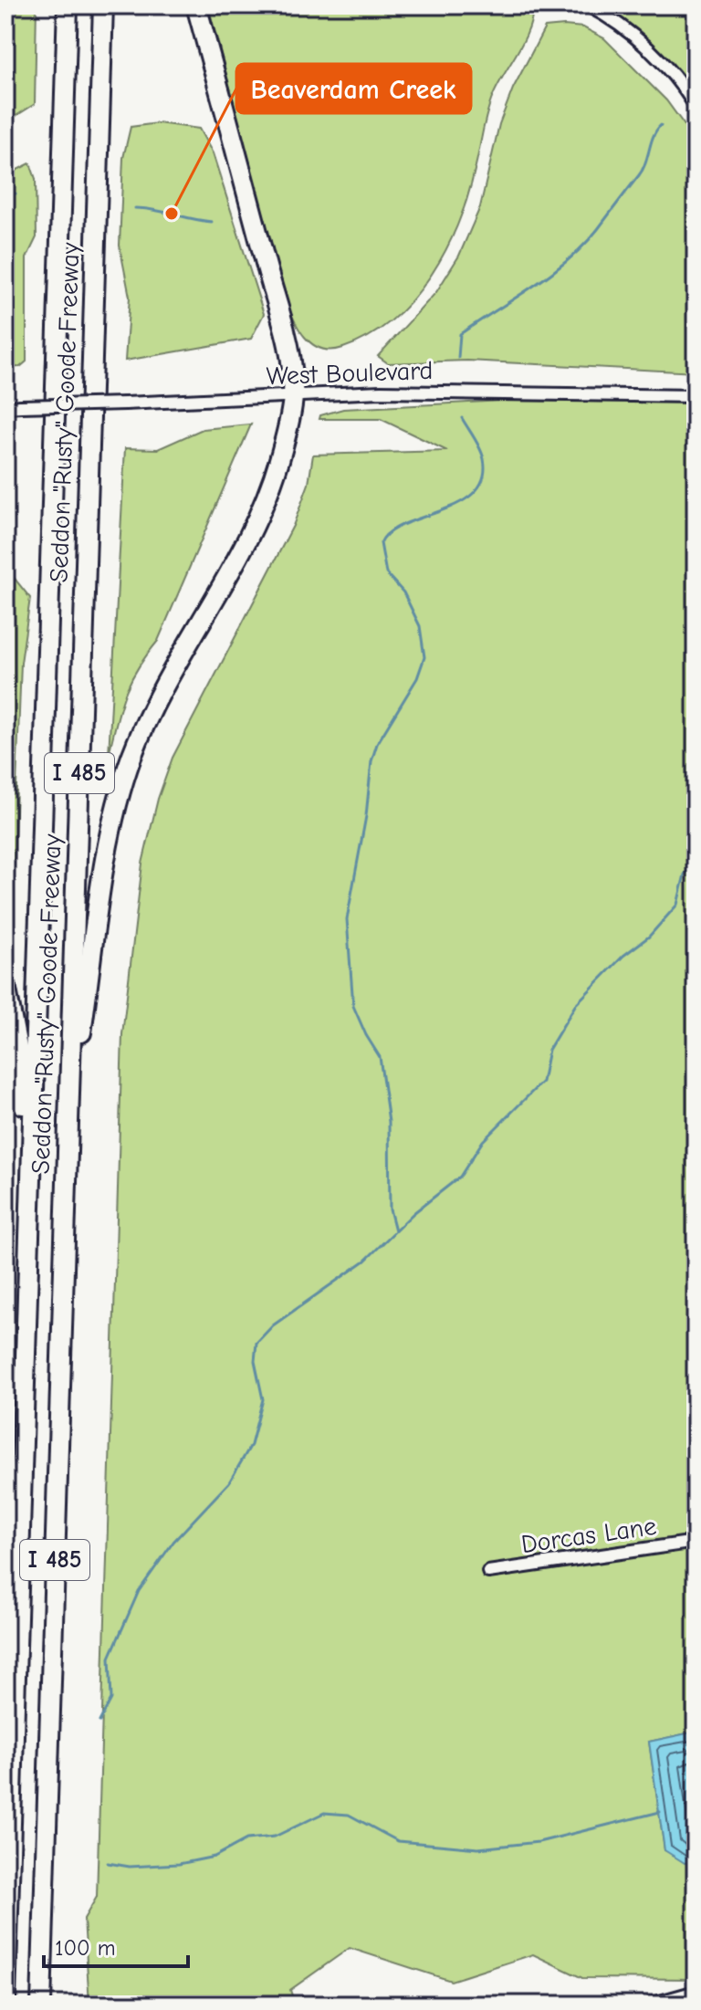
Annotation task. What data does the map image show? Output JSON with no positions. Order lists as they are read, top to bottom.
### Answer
{
  "streets": {
    "highway": ["Seddon \"Rusty\" Goode Freeway", "I 485"],
    "street": ["West Boulevard", "Dorcas Lane"]
  },
  "places": ["Beaverdam Creek"],
  "scale_bar": "100 m"
}
